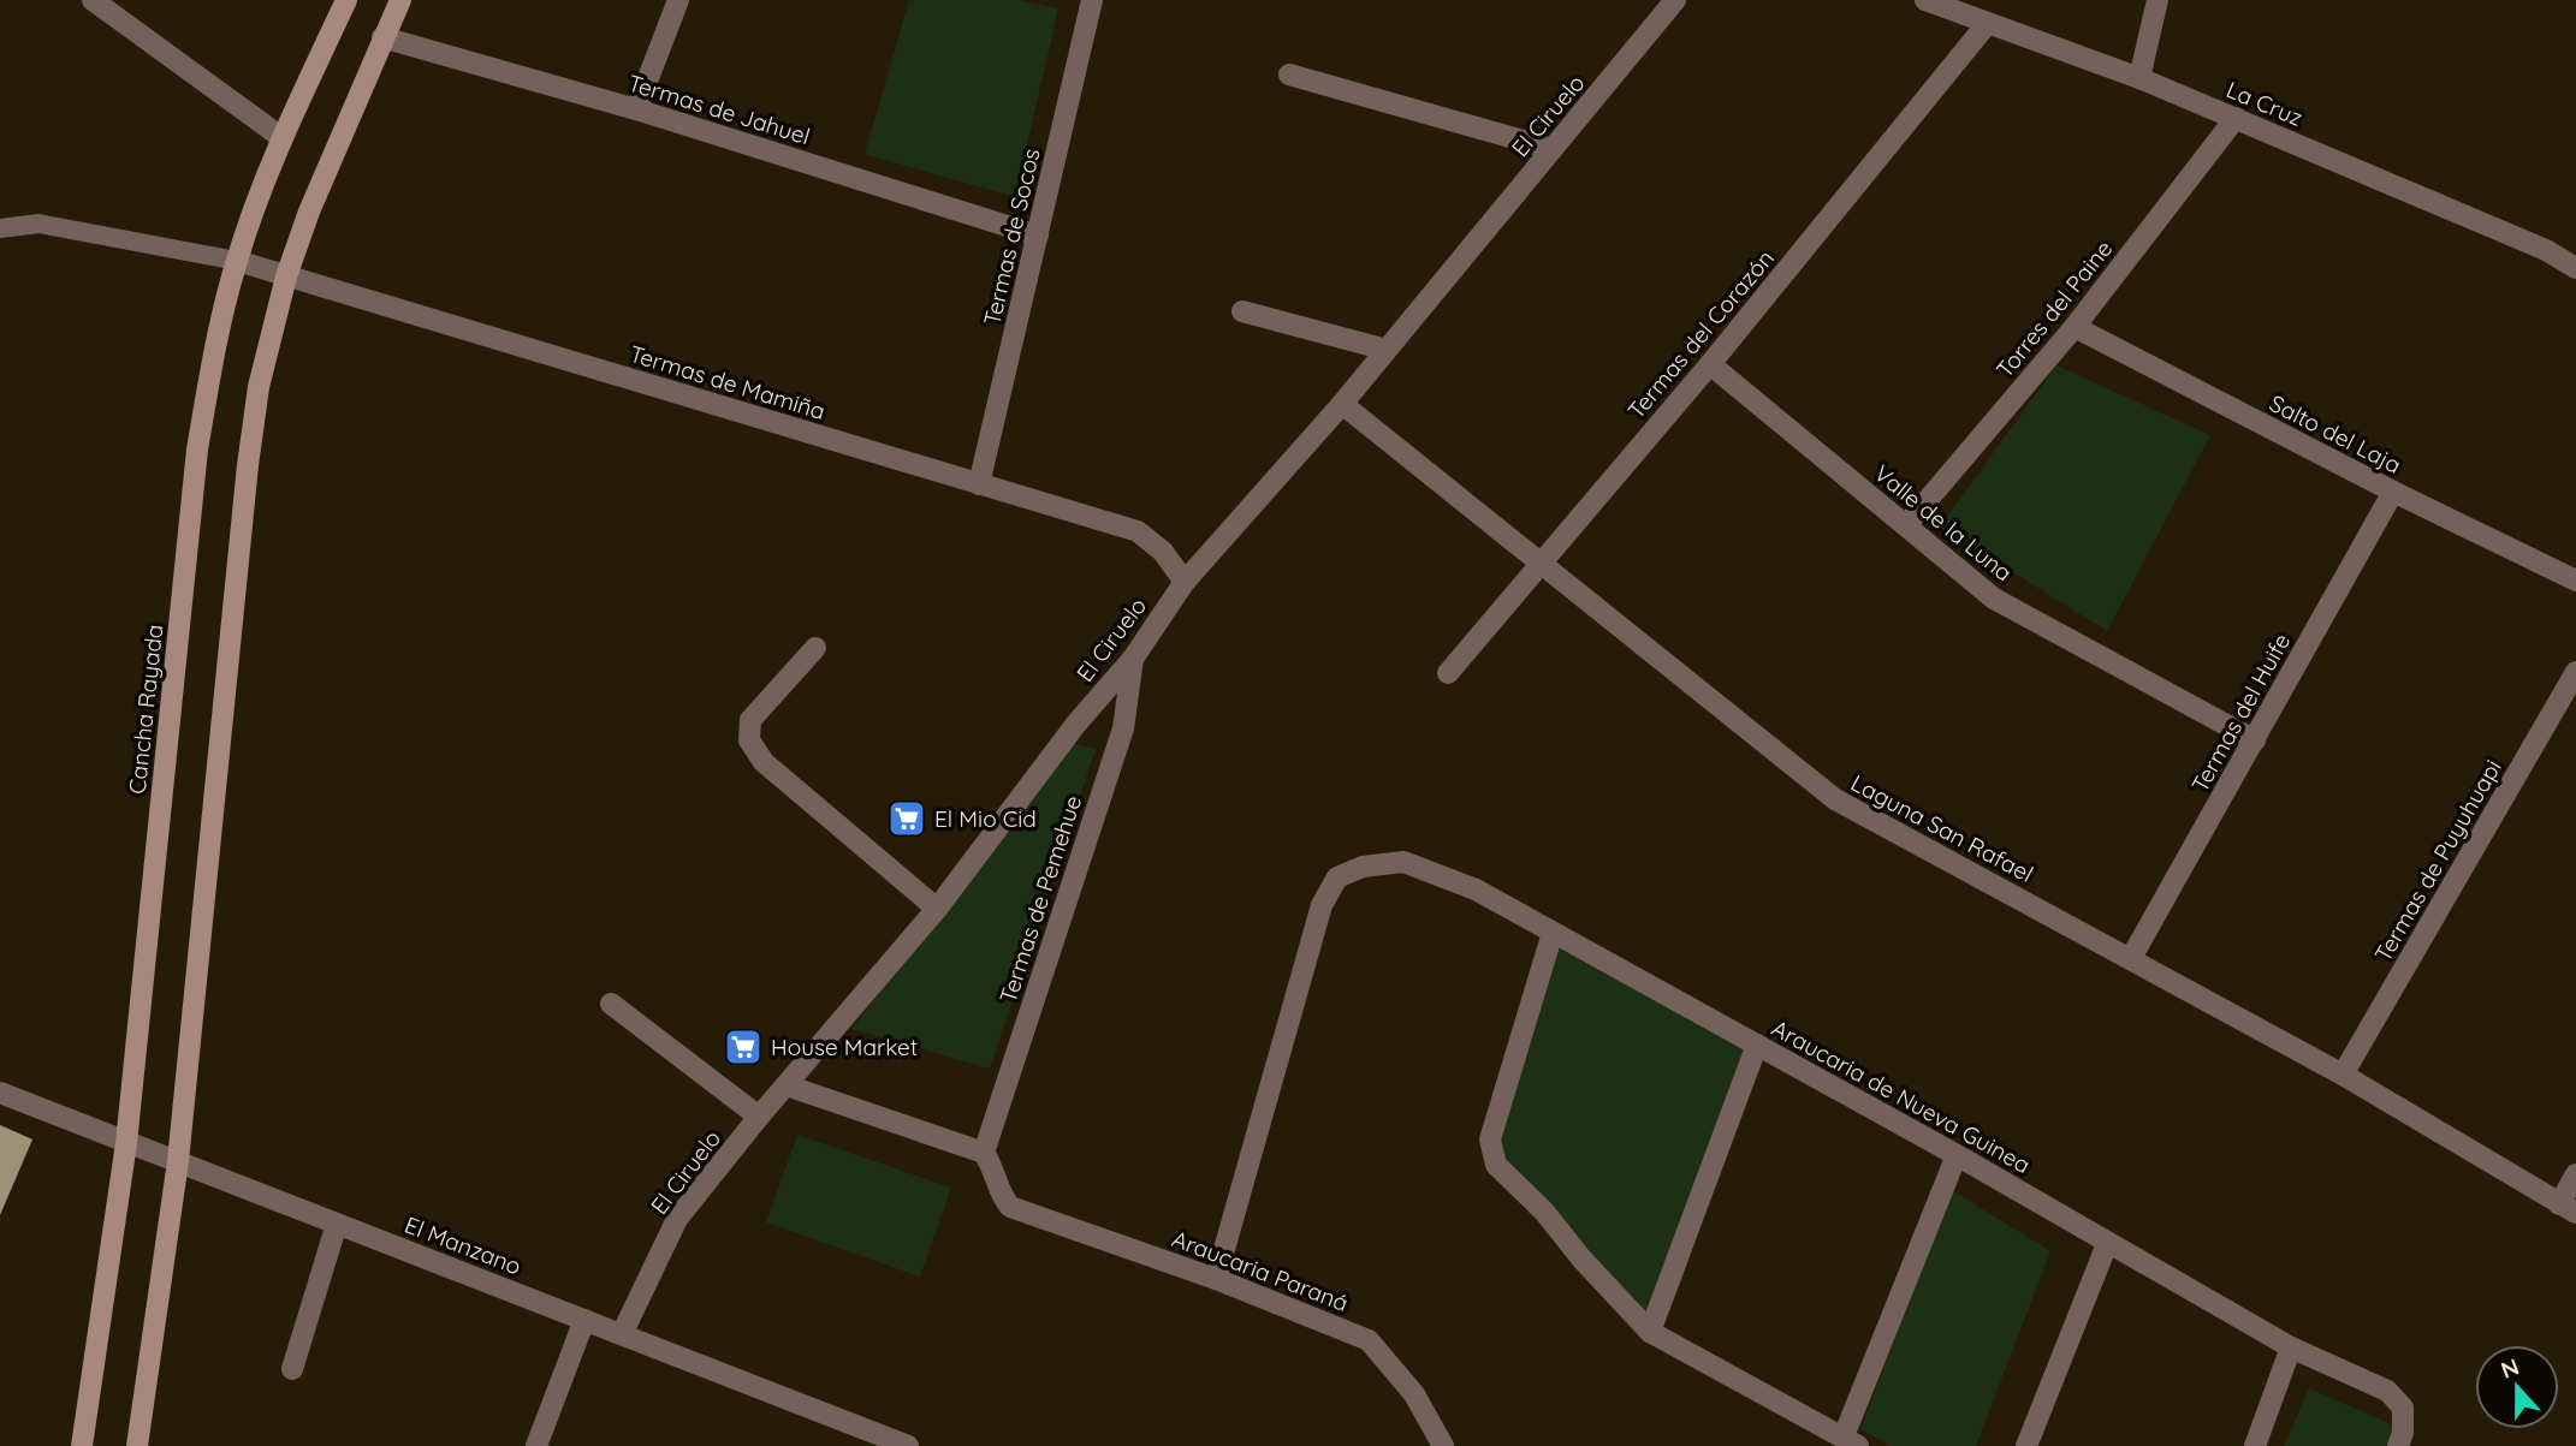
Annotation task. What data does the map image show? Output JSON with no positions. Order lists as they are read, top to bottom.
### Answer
{
  "streets": {
    "street": [
      "La Cruz",
      "Termas de Jahuel",
      "El Ciruelo",
      "Termas de Socos",
      "Torres del Paine",
      "Termas del Corazón",
      "Termas de Mamiña",
      "Salto del Laja",
      "Valle de la Luna",
      "Cancha Rayada",
      "Termas del Huife",
      "Laguna San Rafael",
      "Termas de Puyuhuapi",
      "Termas de Pemehue",
      "Araucaria de Nueva Guinea",
      "El Manzano",
      "Araucaria Paraná"
    ]
  },
  "crossings": [
    ["La Cruz", "Torres del Paine"],
    ["La Cruz", "Termas del Corazón"],
    ["Termas de Jahuel", "Termas de Socos"],
    ["El Ciruelo", "Termas de Mamiña"],
    ["El Ciruelo", "Laguna San Rafael"],
    ["El Ciruelo", "Termas de Pemehue"],
    ["El Ciruelo", "El Manzano"],
    ["Termas de Socos", "Termas de Mamiña"],
    ["Torres del Paine", "Salto del Laja"],
    ["Torres del Paine", "Valle de la Luna"],
    ["Termas del Corazón", "Valle de la Luna"],
    ["Termas del Corazón", "Laguna San Rafael"],
    ["Termas de Mamiña", "Cancha Rayada"],
    ["Salto del Laja", "Termas del Huife"],
    ["Valle de la Luna", "Termas del Huife"],
    ["Cancha Rayada", "El Manzano"],
    ["Termas del Huife", "Laguna San Rafael"],
    ["Laguna San Rafael", "Termas de Puyuhuapi"],
    ["Termas de Pemehue", "Araucaria Paraná"],
    ["Araucaria de Nueva Guinea", "Araucaria Paraná"]
  ],
  "places": {
    "supermarket": ["El Mio Cid", "House Market"]
  },
  "north": "top"
}
